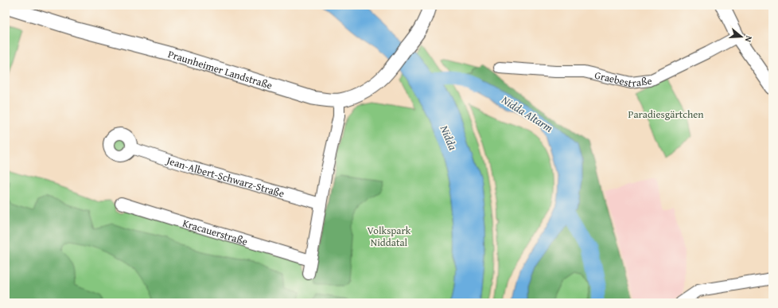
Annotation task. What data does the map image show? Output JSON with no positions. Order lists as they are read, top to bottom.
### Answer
{
  "streets": {
    "main road": ["Praunheimer Landstraße"],
    "street": ["Graebestraße", "Jean-Albert-Schwarz-Straße", "Kracauerstraße"]
  },
  "water": ["Nidda Altarm", "Nidda"],
  "parks": ["Paradiesgärtchen", "Volkspark Niddatal"],
  "north": "right"
}
